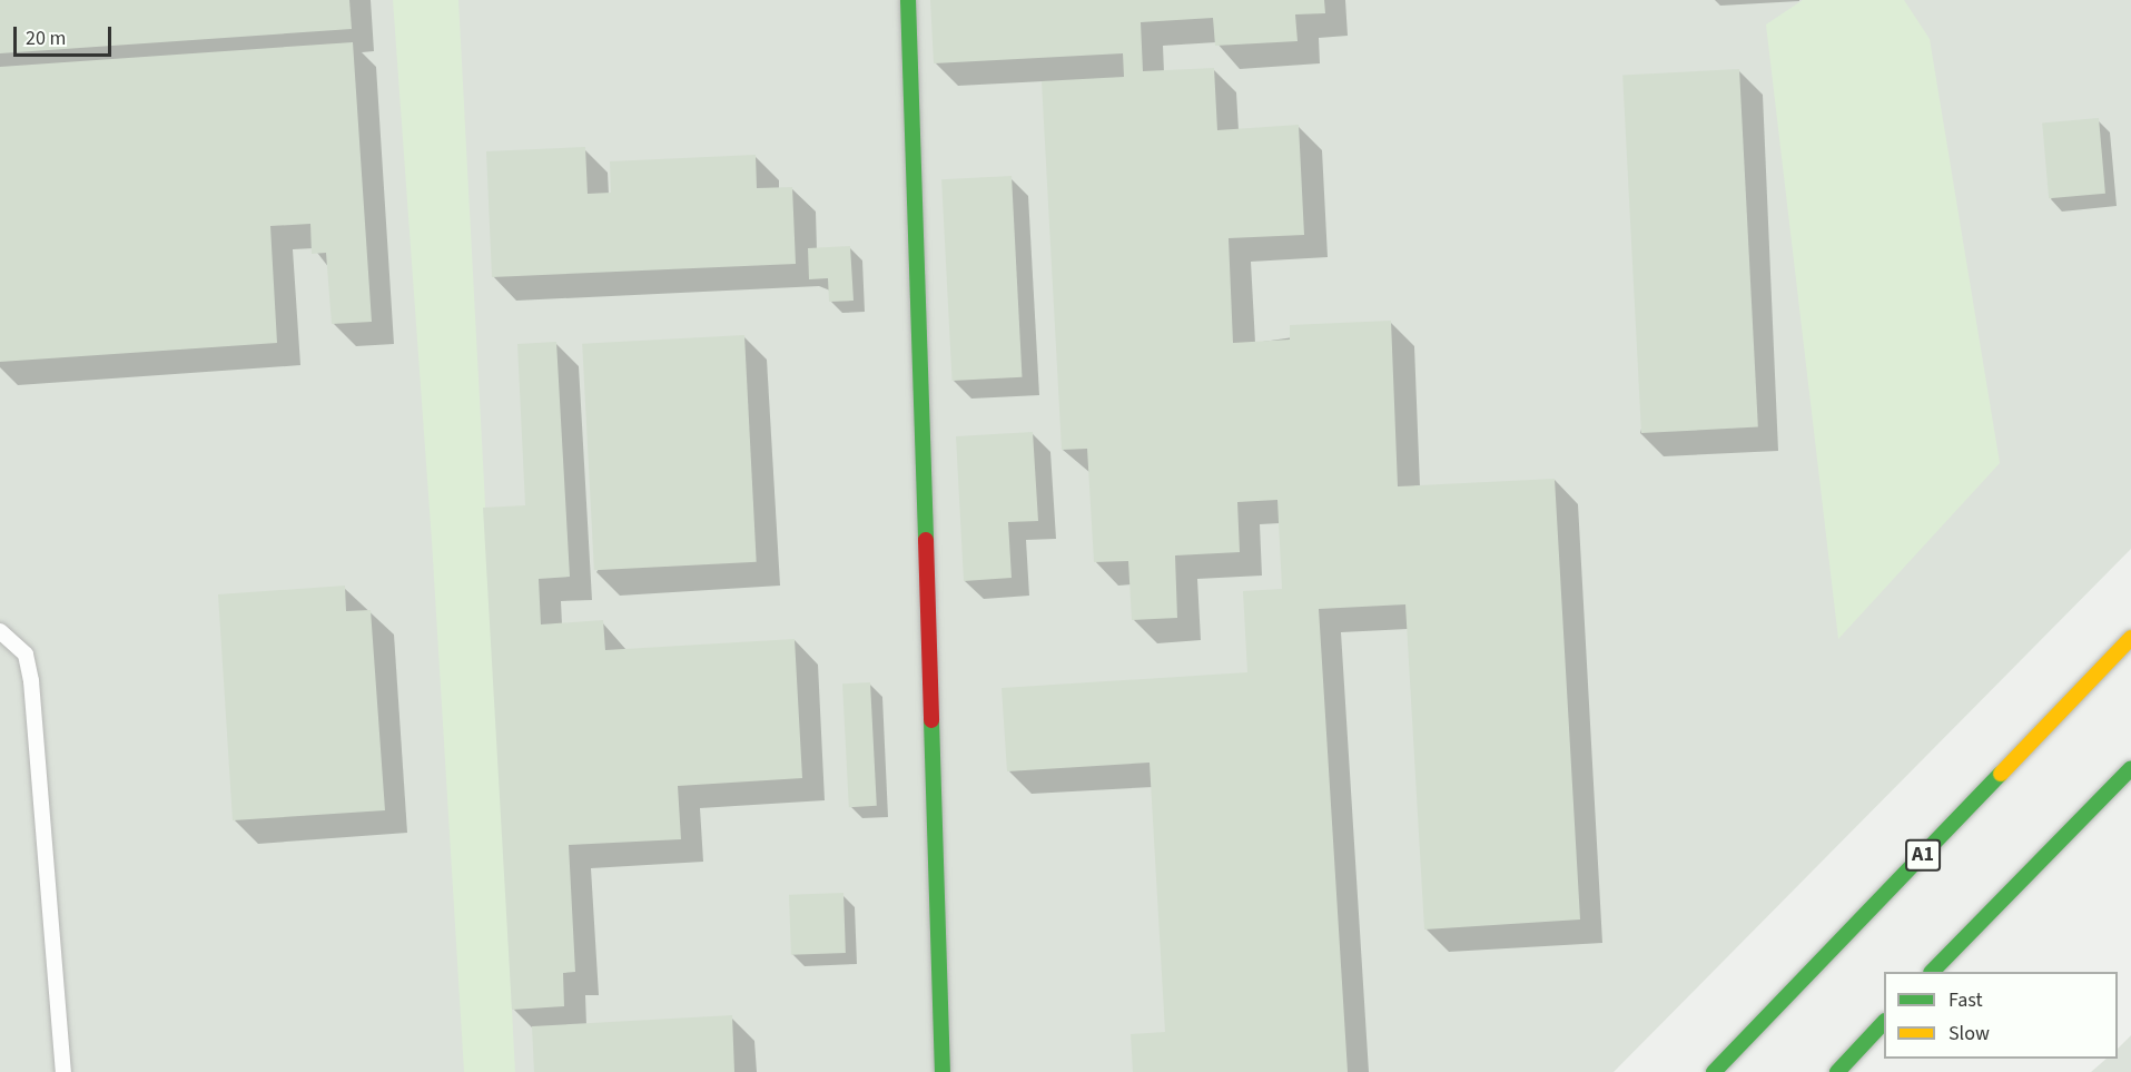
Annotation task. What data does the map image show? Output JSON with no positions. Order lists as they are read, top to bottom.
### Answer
{
  "streets": {
    "main road": ["A1"]
  },
  "legend": ["Fast", "Slow"],
  "scale_bar": "20 m"
}
